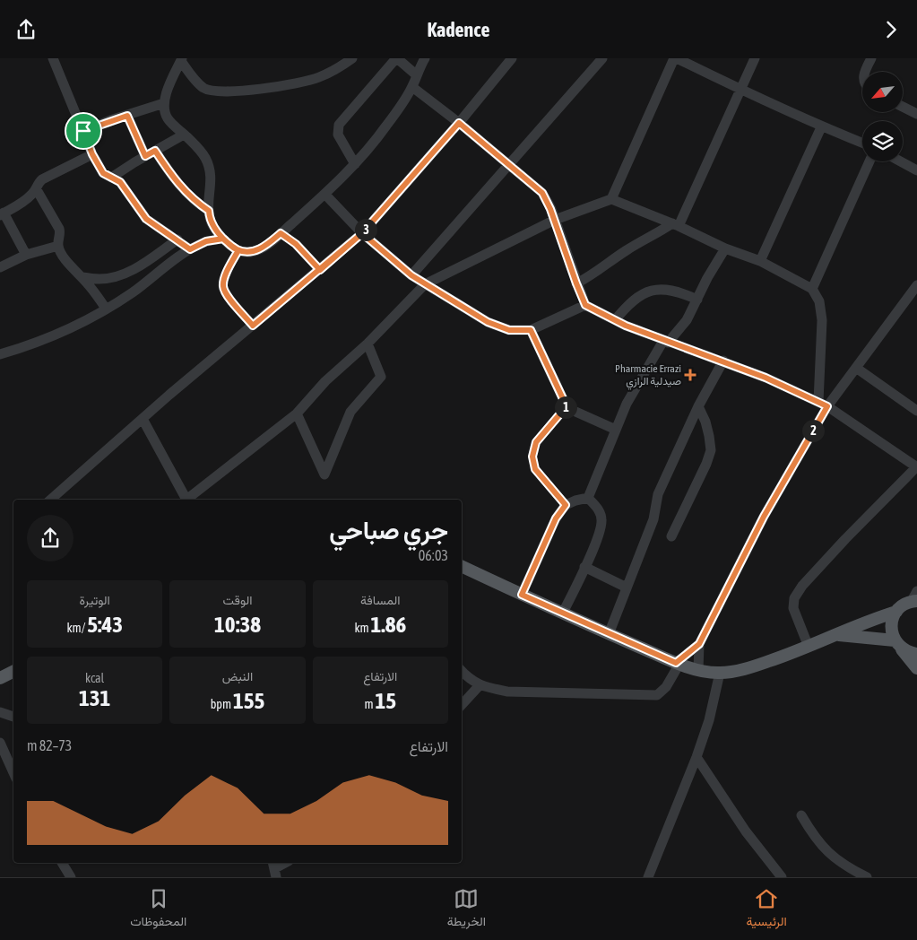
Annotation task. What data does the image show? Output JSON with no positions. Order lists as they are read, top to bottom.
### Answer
{
  "places": {
    "health": ["Pharmacie Errazi صيدلية الرازي"]
  },
  "north": "bottom left",
  "page": {
    "header": "Kadence",
    "pins": ["3", "1", "2"],
    "heading": ["جري صباحي", "06:03"],
    "stats": [
      ["المسافة", "1.86 km"],
      ["الوقت", "10:38"],
      ["الوتيرة", "5:43 /km"],
      ["الارتفاع", "15 m"],
      ["النبض", "155 bpm"],
      ["kcal", "131"]
    ],
    "chart": ["الارتفاع", "73–82 m"],
    "tabs": ["الرئيسية", "الخريطة", "المحفوظات"]
  }
}
